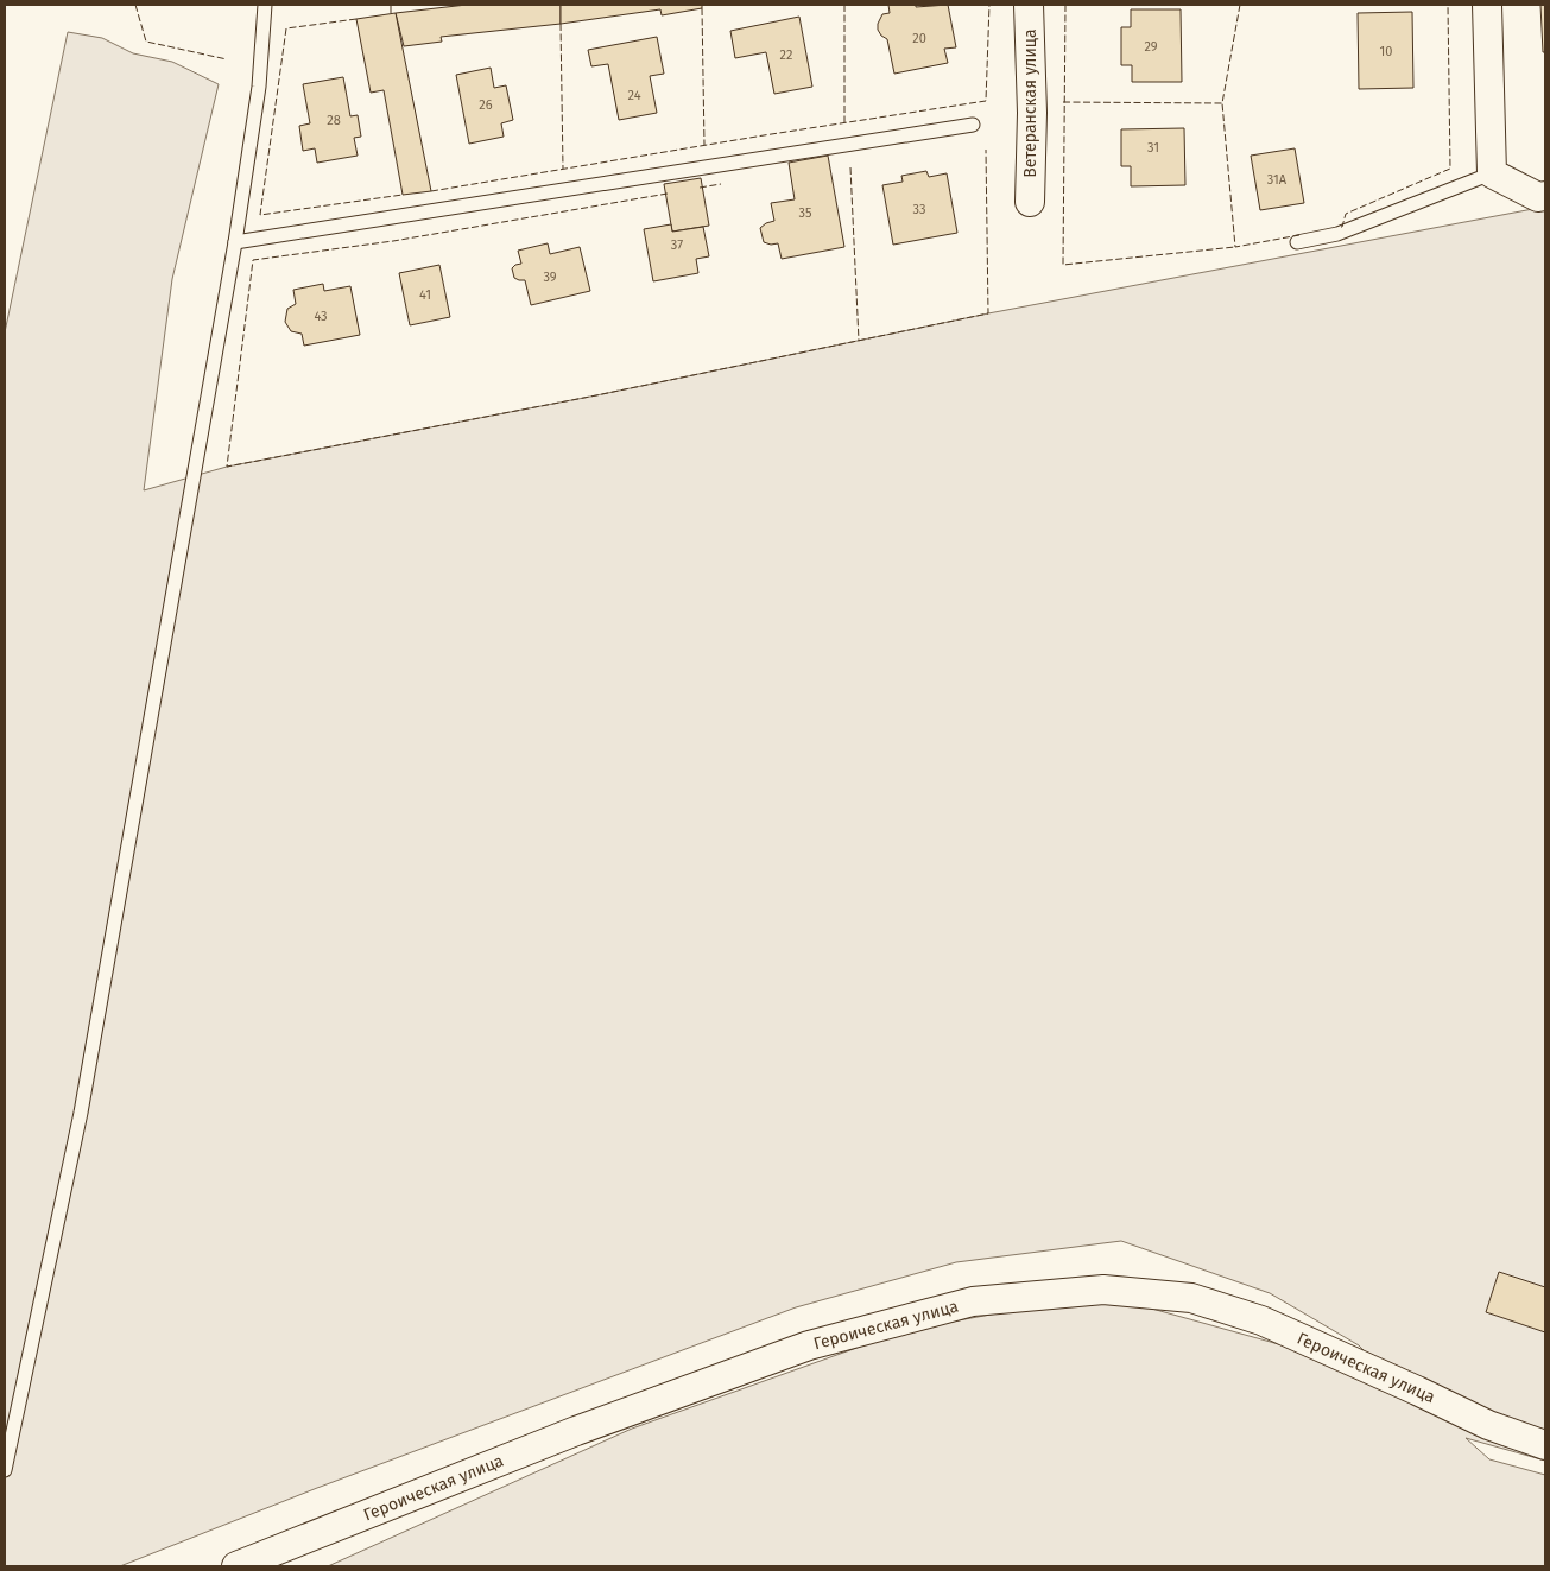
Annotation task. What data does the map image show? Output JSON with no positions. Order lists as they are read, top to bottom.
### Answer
{
  "streets": {
    "street": ["Ветеранская улица", "Героическая улица"]
  },
  "house_numbers": [
    "20",
    "29",
    "10",
    "22",
    "24",
    "26",
    "28",
    "31",
    "31А",
    "33",
    "35",
    "37",
    "39",
    "41",
    "43"
  ]
}
